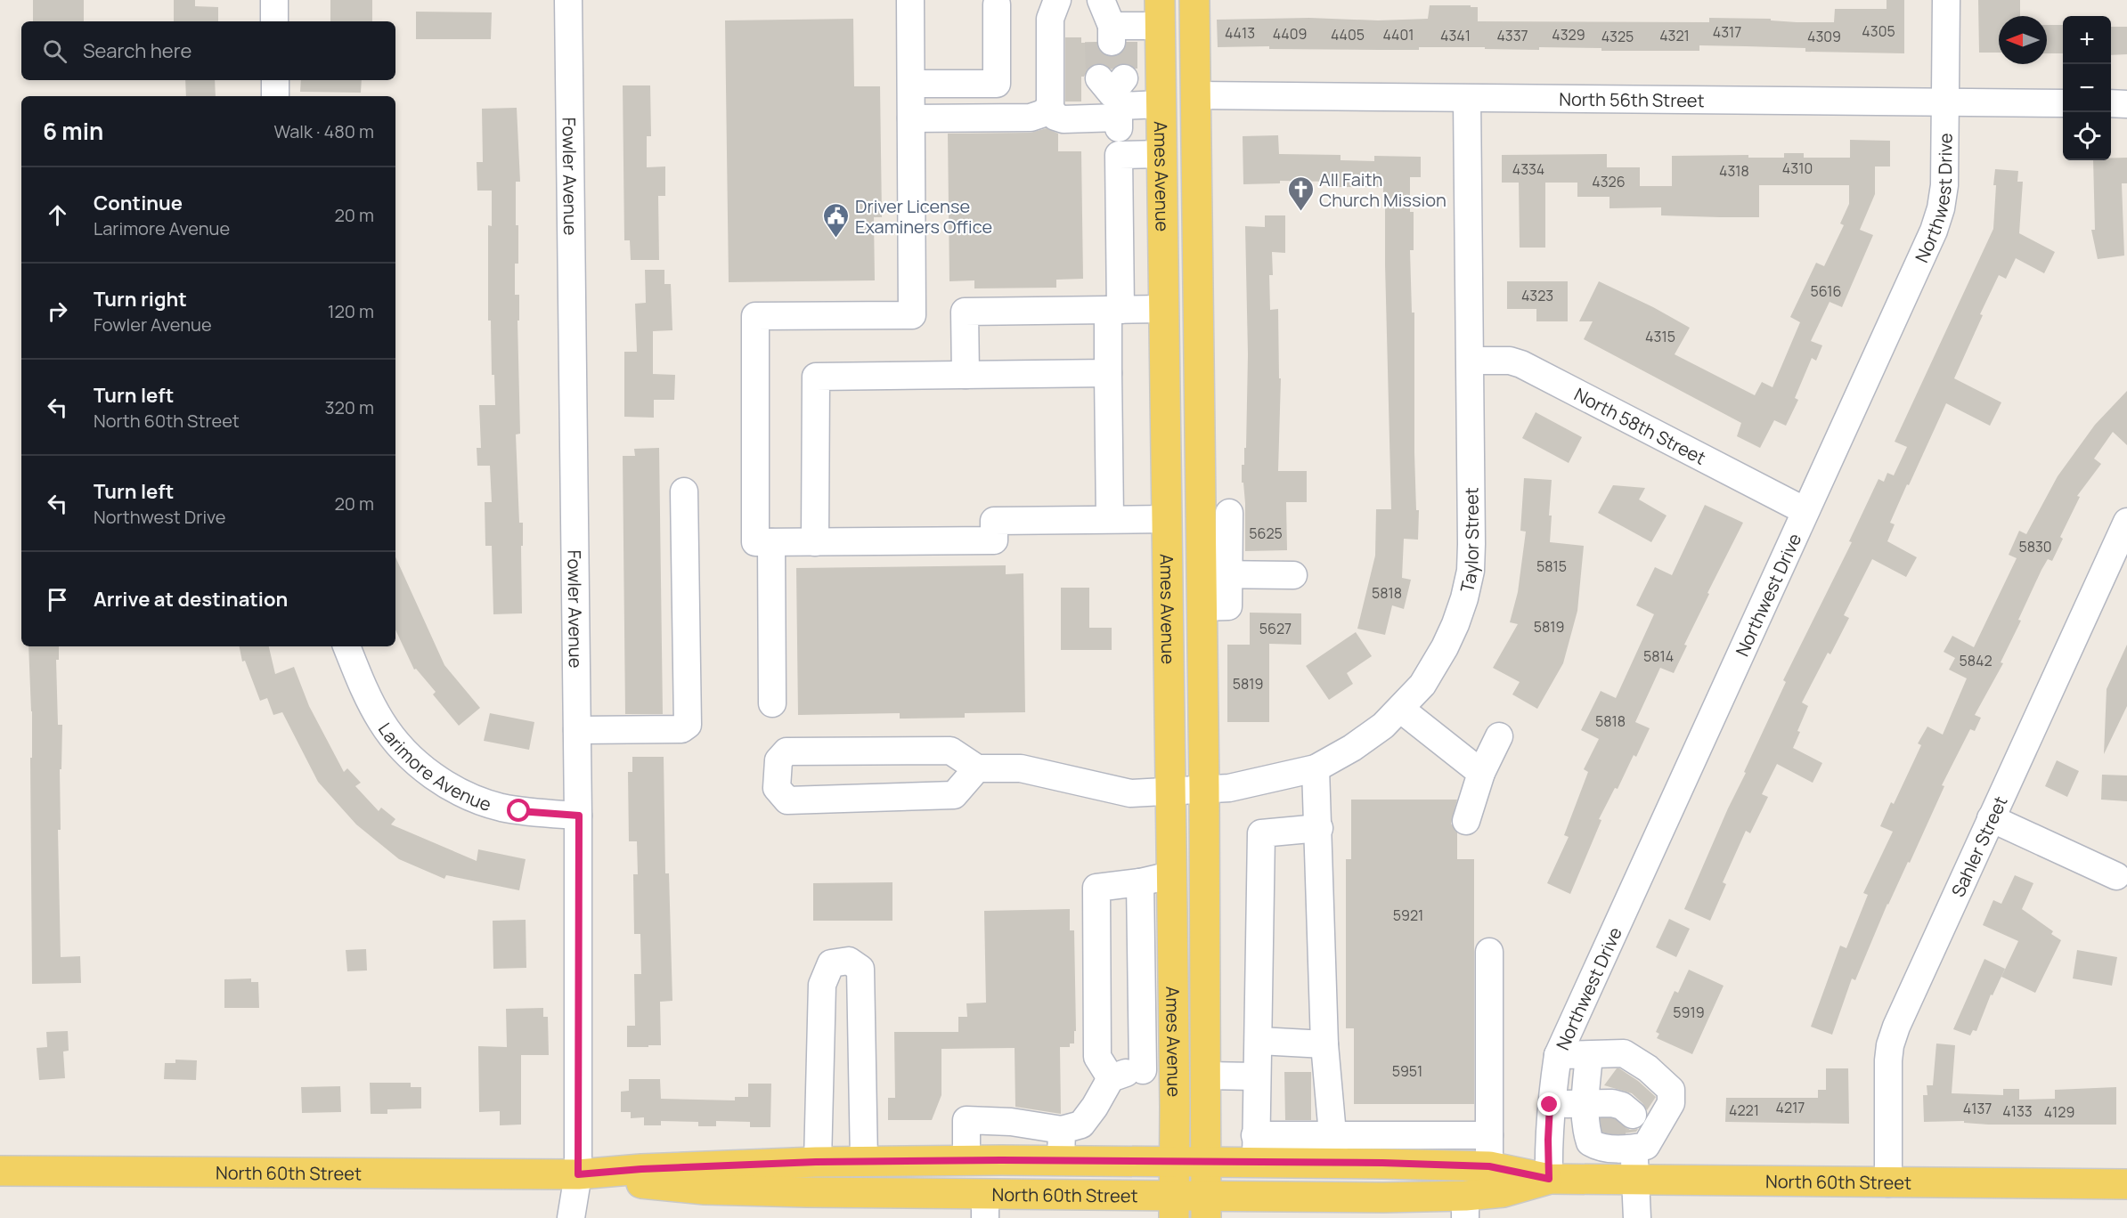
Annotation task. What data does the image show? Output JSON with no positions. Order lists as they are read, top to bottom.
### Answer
{
  "streets": {
    "main road": ["Ames Avenue", "North 60th Street"],
    "street": [
      "North 56th Street",
      "Fowler Avenue",
      "Northwest Drive",
      "North 58th Street",
      "Taylor Street",
      "Larimore Avenue",
      "Sahler Street"
    ]
  },
  "crossings": [
    ["North 56th Street", "Ames Avenue"],
    ["North 56th Street", "Northwest Drive"],
    ["North 56th Street", "Taylor Street"],
    ["Fowler Avenue", "Larimore Avenue"],
    ["Fowler Avenue", "North 60th Street"],
    ["Ames Avenue", "Taylor Street"],
    ["Ames Avenue", "North 60th Street"],
    ["Northwest Drive", "North 58th Street"],
    ["Northwest Drive", "North 60th Street"],
    ["North 58th Street", "Taylor Street"],
    ["Sahler Street", "North 60th Street"]
  ],
  "places": {
    "church": ["All Faith Church Mission"],
    "public building": ["Driver License Examiners Office"]
  },
  "house_numbers": [
    "4305",
    "4317",
    "4413",
    "4409",
    "4405",
    "4401",
    "4329",
    "4341",
    "4337",
    "4321",
    "4325",
    "4309",
    "4310",
    "4334",
    "4318",
    "4326",
    "5616",
    "4323",
    "4315",
    "5625",
    "5830",
    "5815",
    "5818",
    "5819",
    "5627",
    "5814",
    "5842",
    "5819",
    "5818",
    "5921",
    "5919",
    "5951",
    "4217",
    "4137",
    "4221",
    "4133",
    "4129"
  ],
  "north": "left",
  "page": {
    "map_buttons": ["+", "−"],
    "search": "Search here",
    "heading": ["6 min", "Walk · 480 m"],
    "list": [
      ["Continue", "Larimore Avenue", "20 m"],
      ["Turn right", "Fowler Avenue", "120 m"],
      ["Turn left", "North 60th Street", "320 m"],
      ["Turn left", "Northwest Drive", "20 m"],
      "Arrive at destination"
    ]
  }
}
